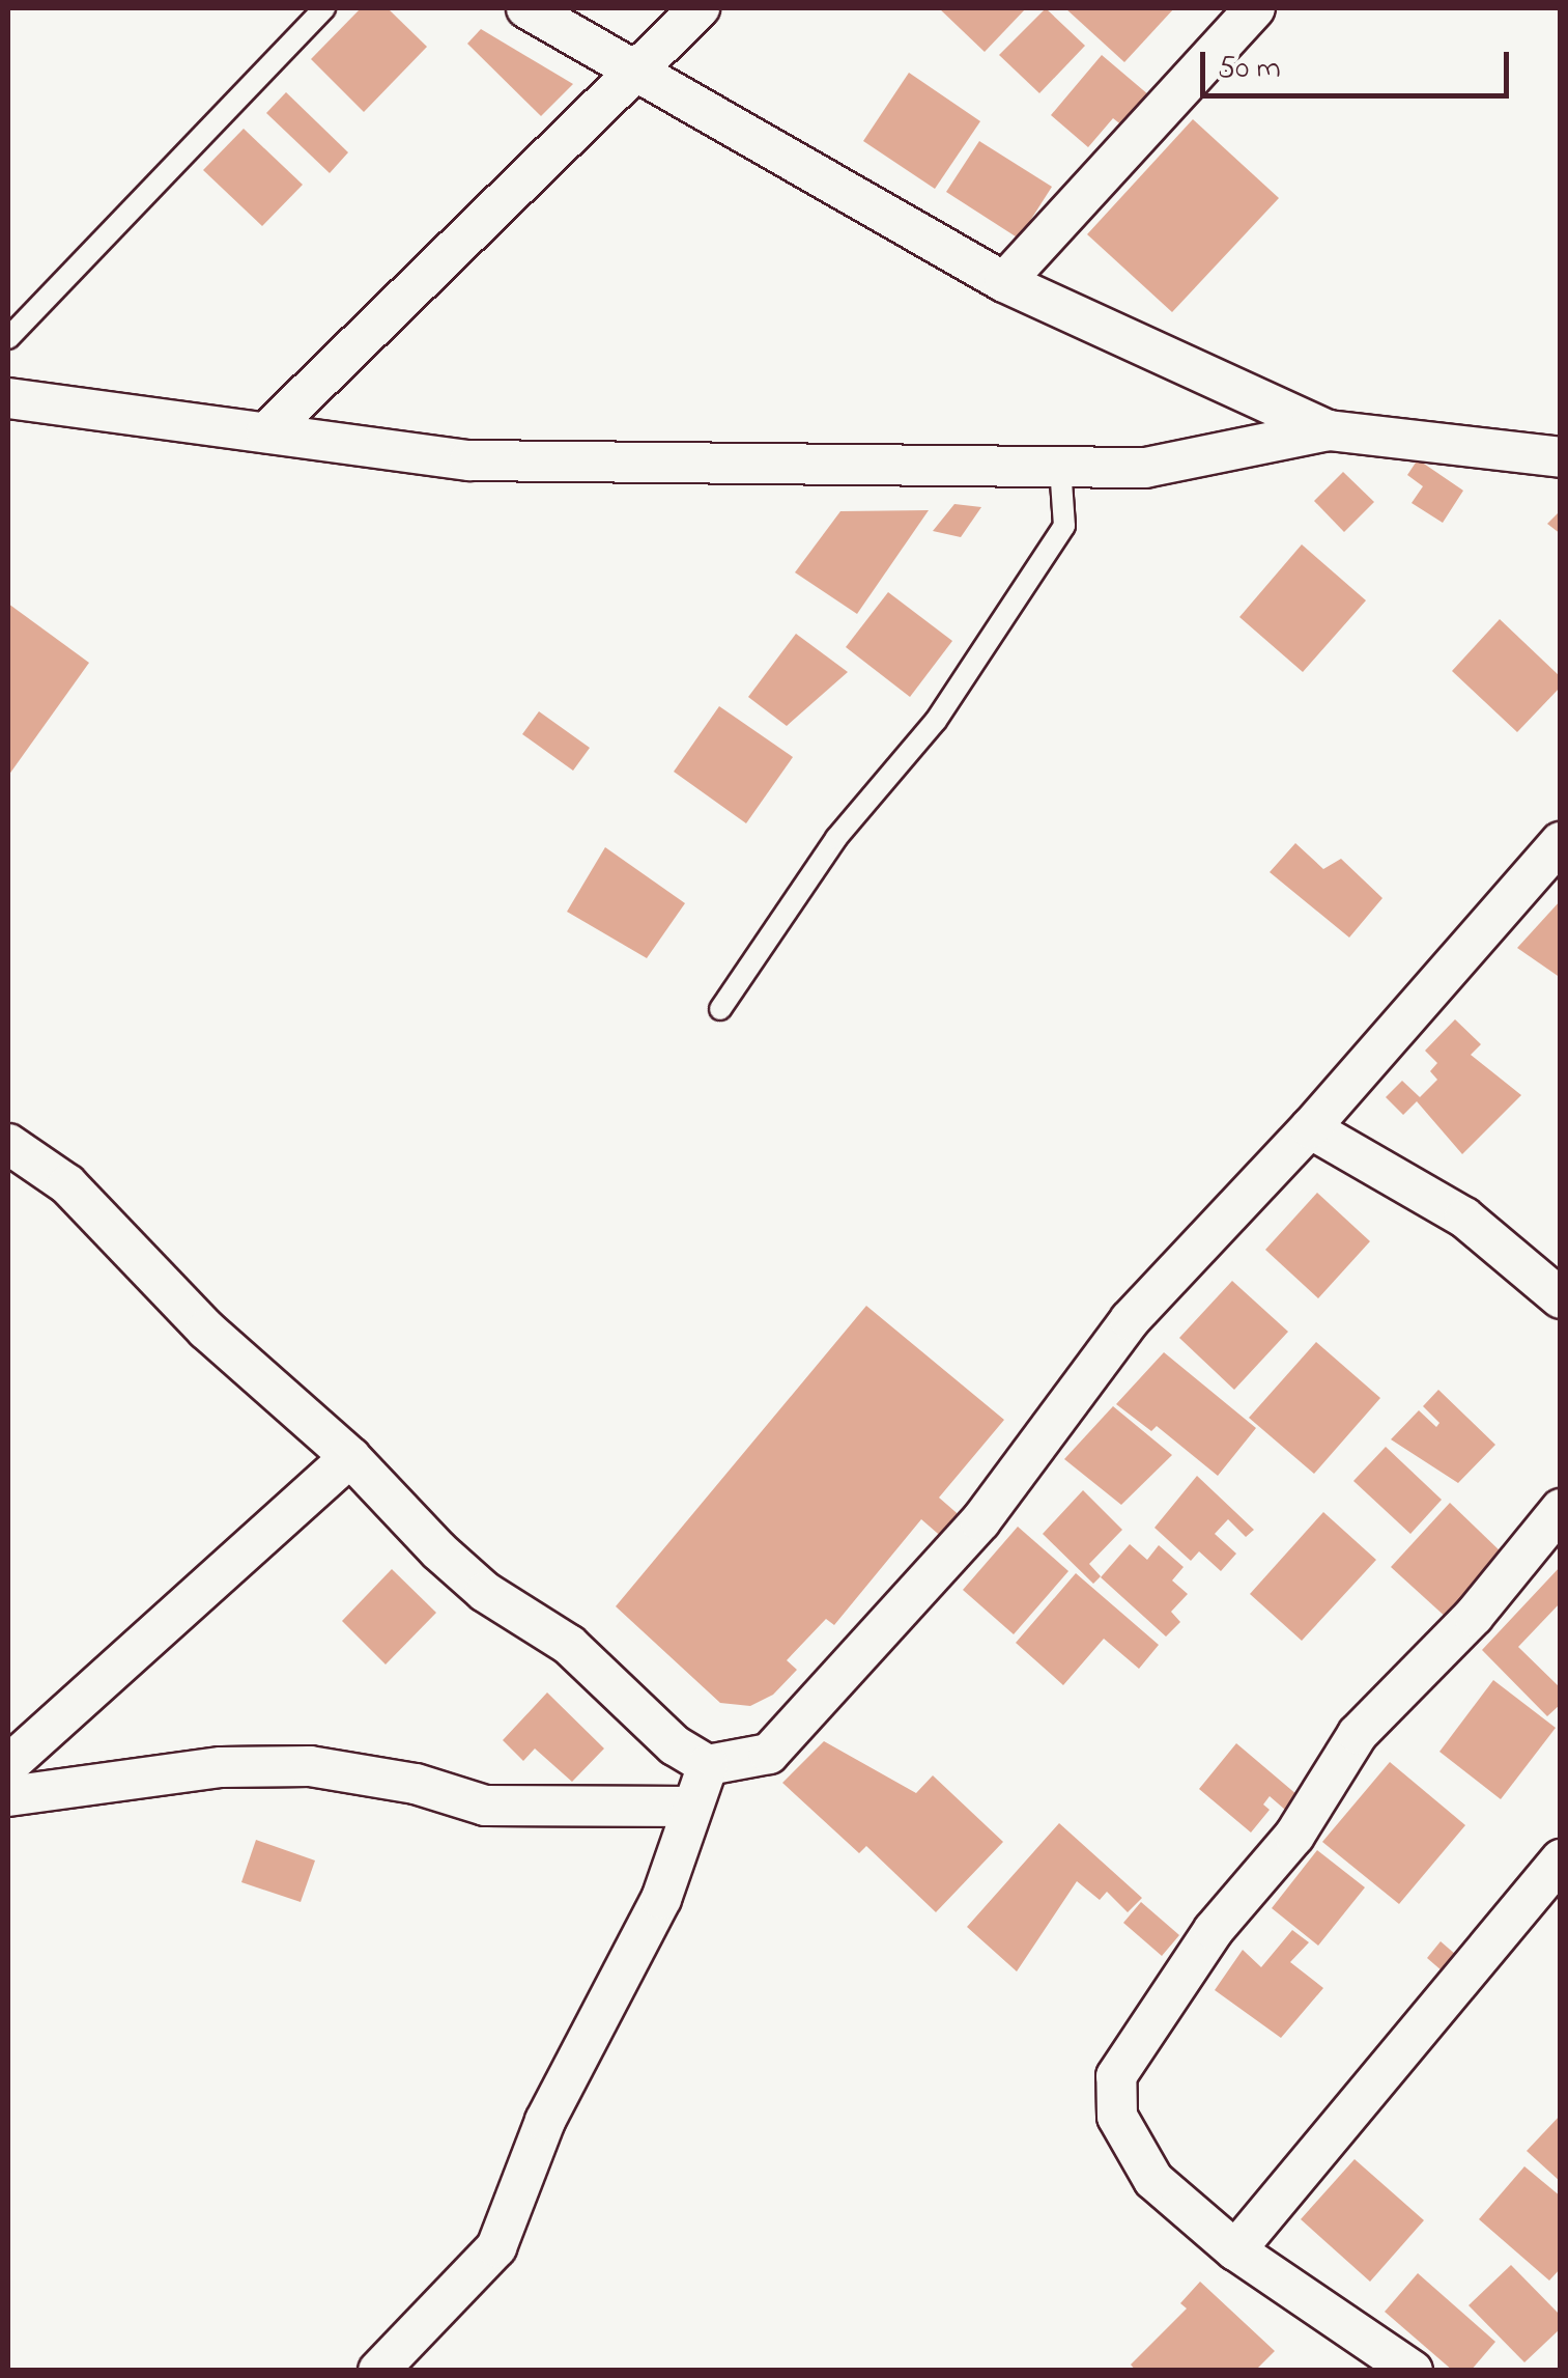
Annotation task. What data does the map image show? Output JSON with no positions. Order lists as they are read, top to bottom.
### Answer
{
  "scale_bar": "50 m"
}
